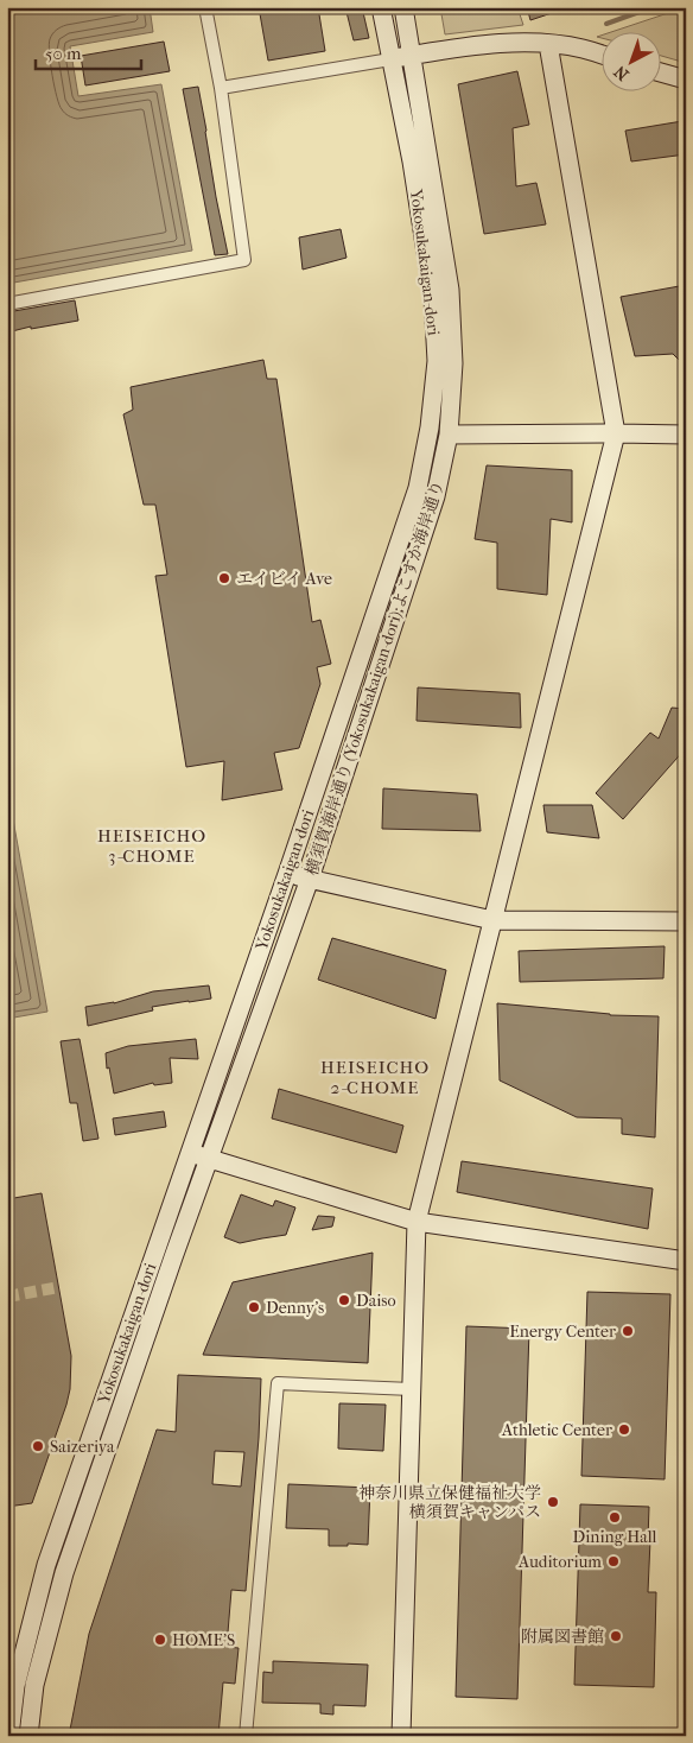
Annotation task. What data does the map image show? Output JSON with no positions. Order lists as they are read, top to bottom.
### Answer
{
  "streets": {
    "street": ["Yokosukakaigan-dori", "横須賀海岸通り (Yokosukakaigan-dori);よこすか海岸通り"]
  },
  "crossings": [
    ["Yokosukakaigan-dori", "横須賀海岸通り (Yokosukakaigan-dori);よこすか海岸通り"]
  ],
  "districts": ["HEISEICHO 3-CHOME", "HEISEICHO 2-CHOME"],
  "places": [
    "エイビイ Ave",
    "Daiso",
    "Denny's",
    "Energy Center",
    "Athletic Center",
    "Saizeriya",
    "神奈川県立保健福祉大学 横須賀キャンパス",
    "Dining Hall",
    "Auditorium",
    "附属図書館",
    "HOME'S"
  ],
  "scale_bar": "50 m",
  "north": "bottom left"
}
